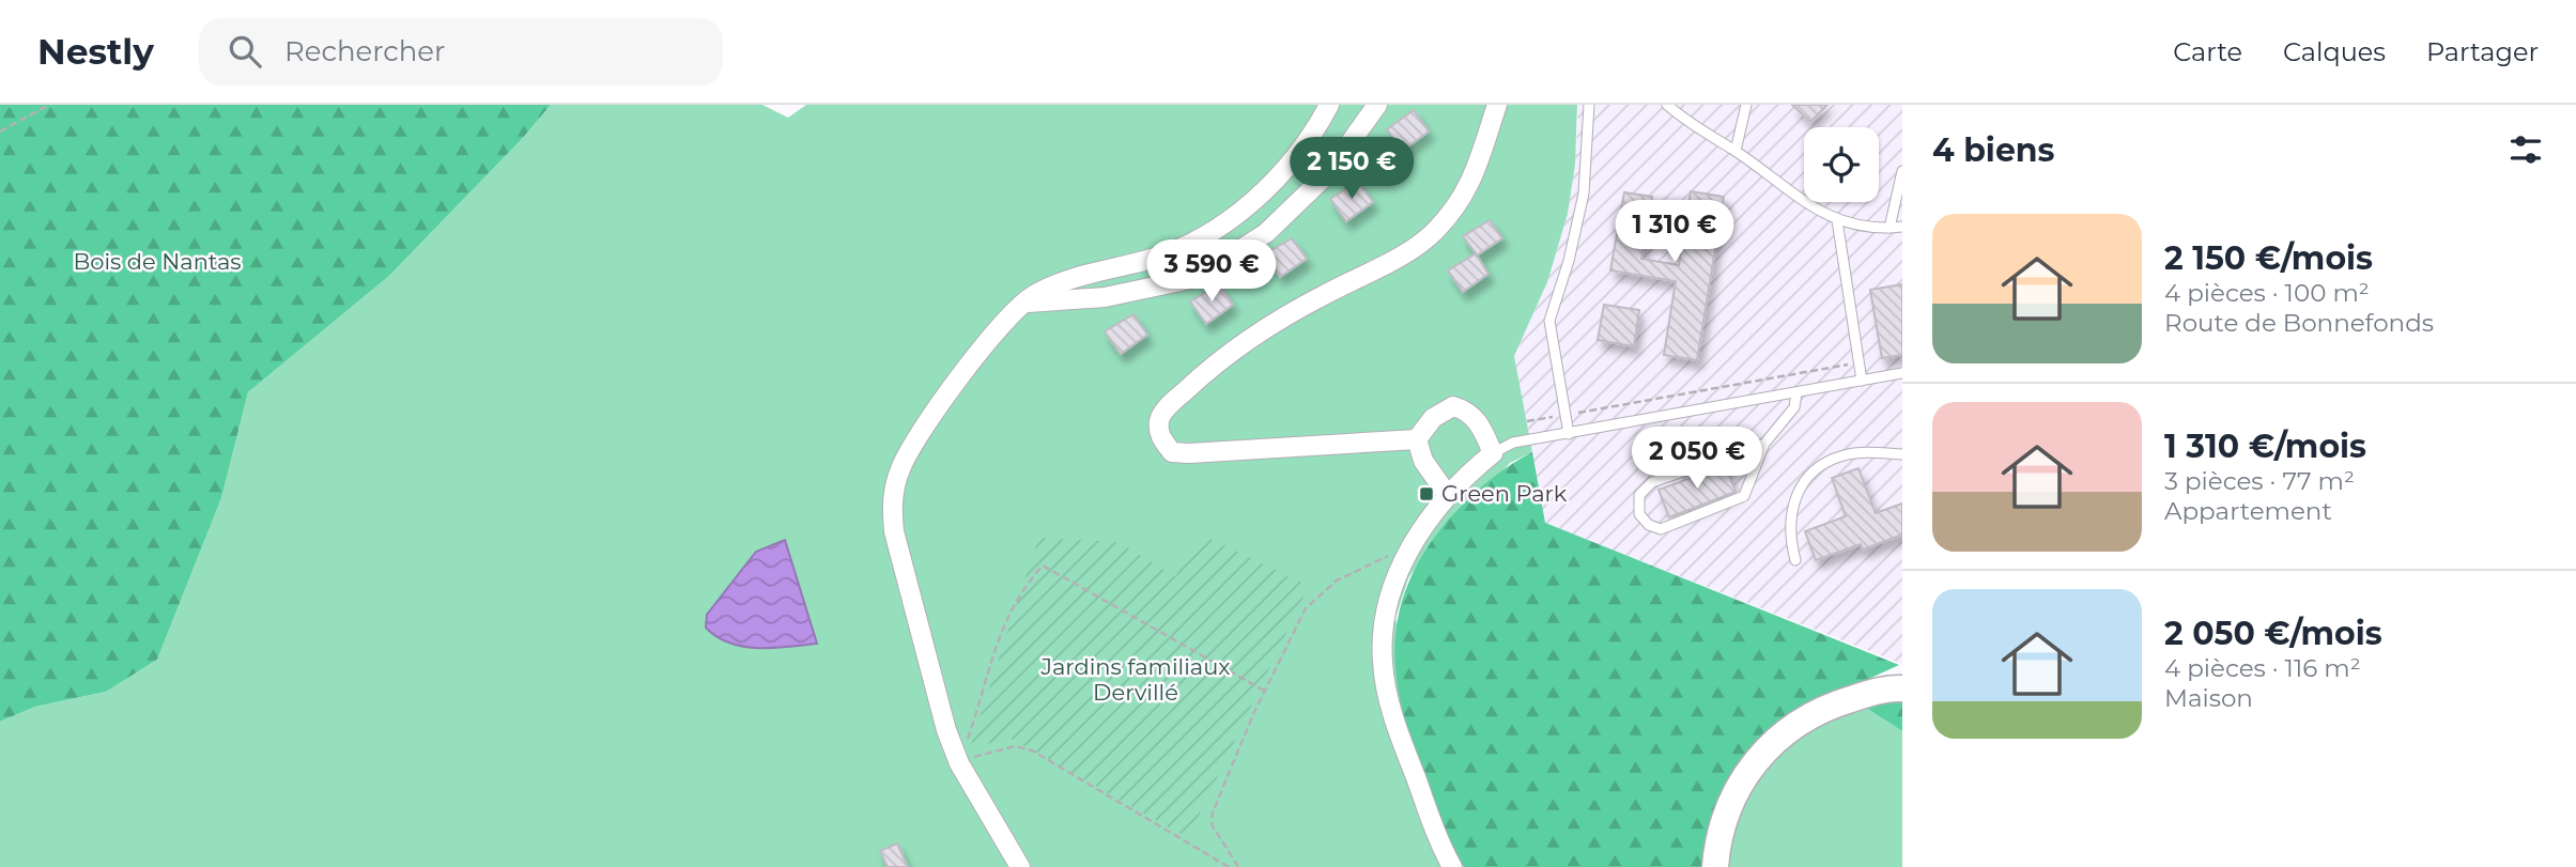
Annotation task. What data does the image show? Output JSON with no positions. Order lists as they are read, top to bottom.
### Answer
{
  "parks": ["Bois de Nantas", "Jardins familiaux Dervillé"],
  "places": {
    "transit": ["Green Park"]
  },
  "page": {
    "header": "Nestly",
    "search": "Rechercher",
    "nav": ["Carte", "Calques", "Partager"],
    "heading": "4 biens",
    "price": [
      "2 150 €",
      "1 310 €",
      "3 590 €",
      "2 050 €"
    ],
    "list": [
      {
        "name": "2 150 €/mois",
        "note": "4 pièces · 100 m² · Route de Bonnefonds"
      },
      {
        "name": "1 310 €/mois",
        "note": "3 pièces · 77 m² · Appartement"
      },
      {
        "name": "2 050 €/mois",
        "note": "4 pièces · 116 m² · Maison"
      }
    ]
  }
}
